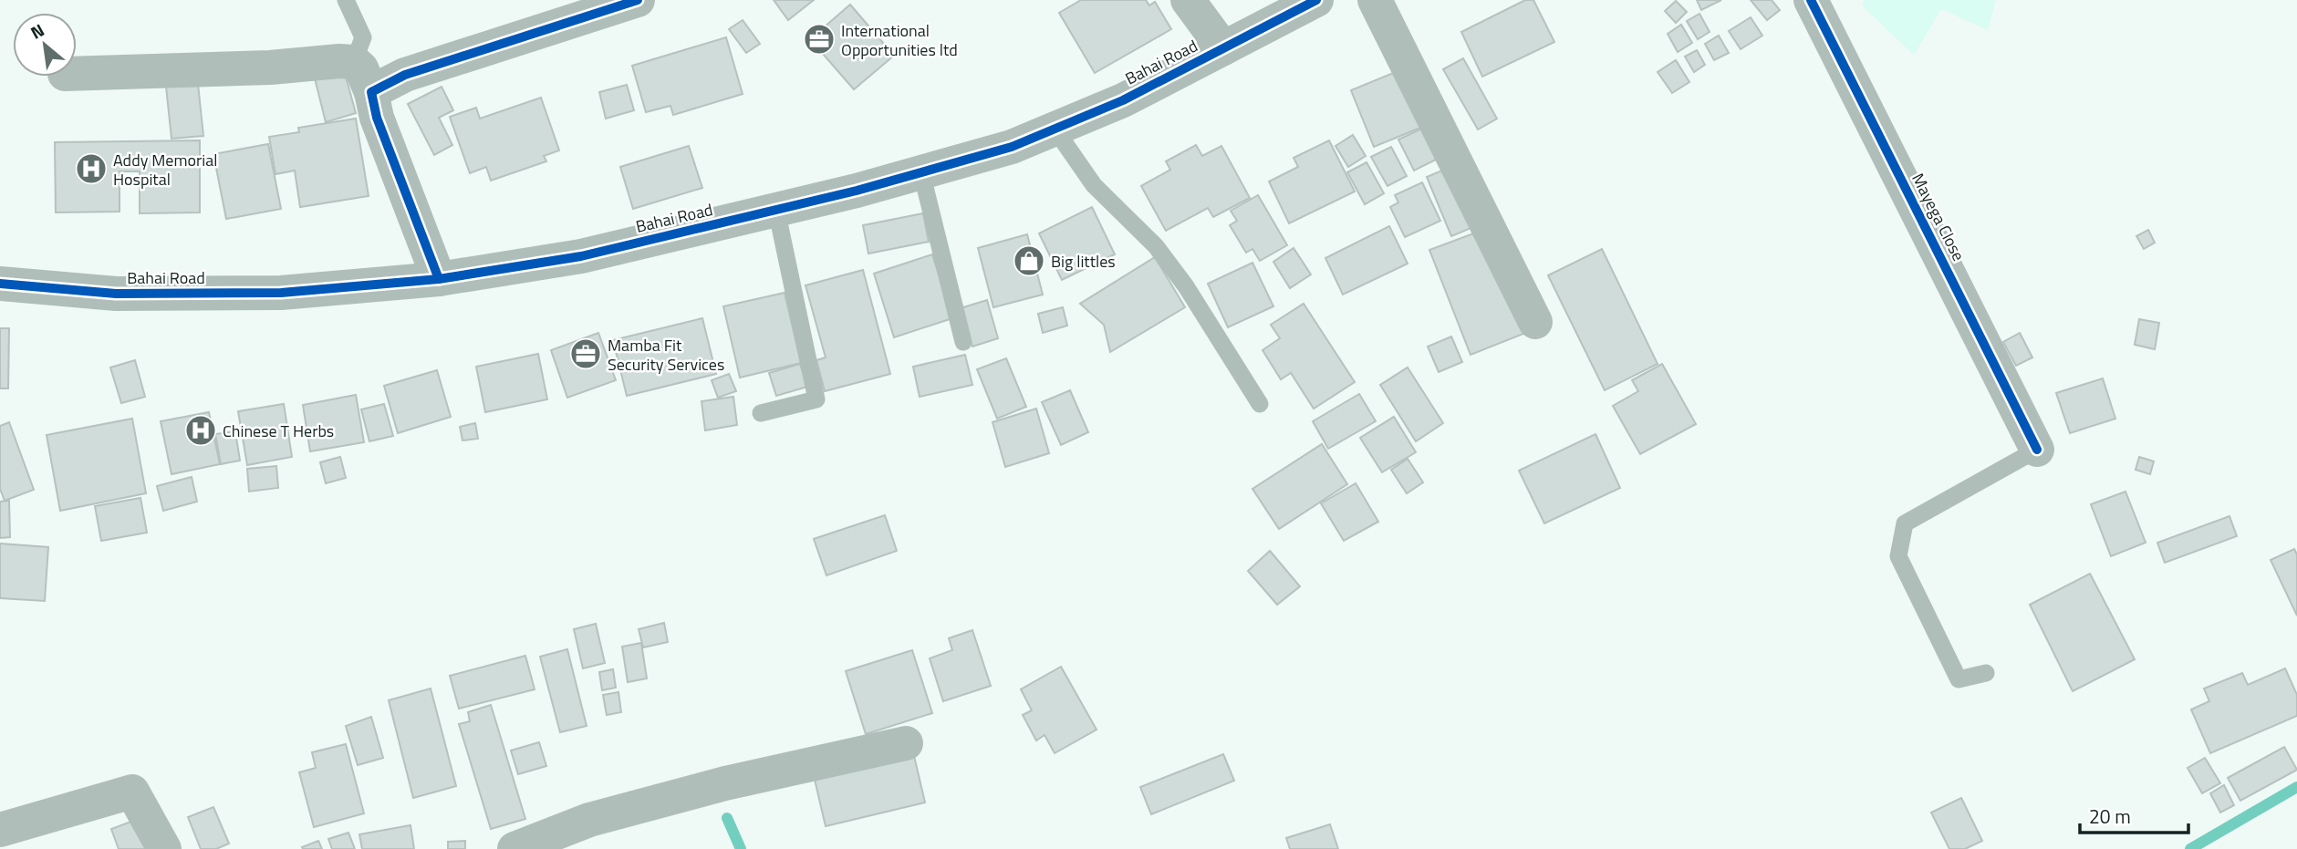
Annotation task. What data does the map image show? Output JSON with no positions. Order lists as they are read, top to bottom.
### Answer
{
  "streets": {
    "street": ["Bahai Road", "Mayega Close"]
  },
  "places": {
    "office": ["International Opportunities ltd", "Mamba Fit Security Services"],
    "hospital": ["Addy Memorial Hospital", "Chinese T Herbs"],
    "shop": ["Big littles"]
  },
  "scale_bar": "20 m",
  "north": "top left"
}
